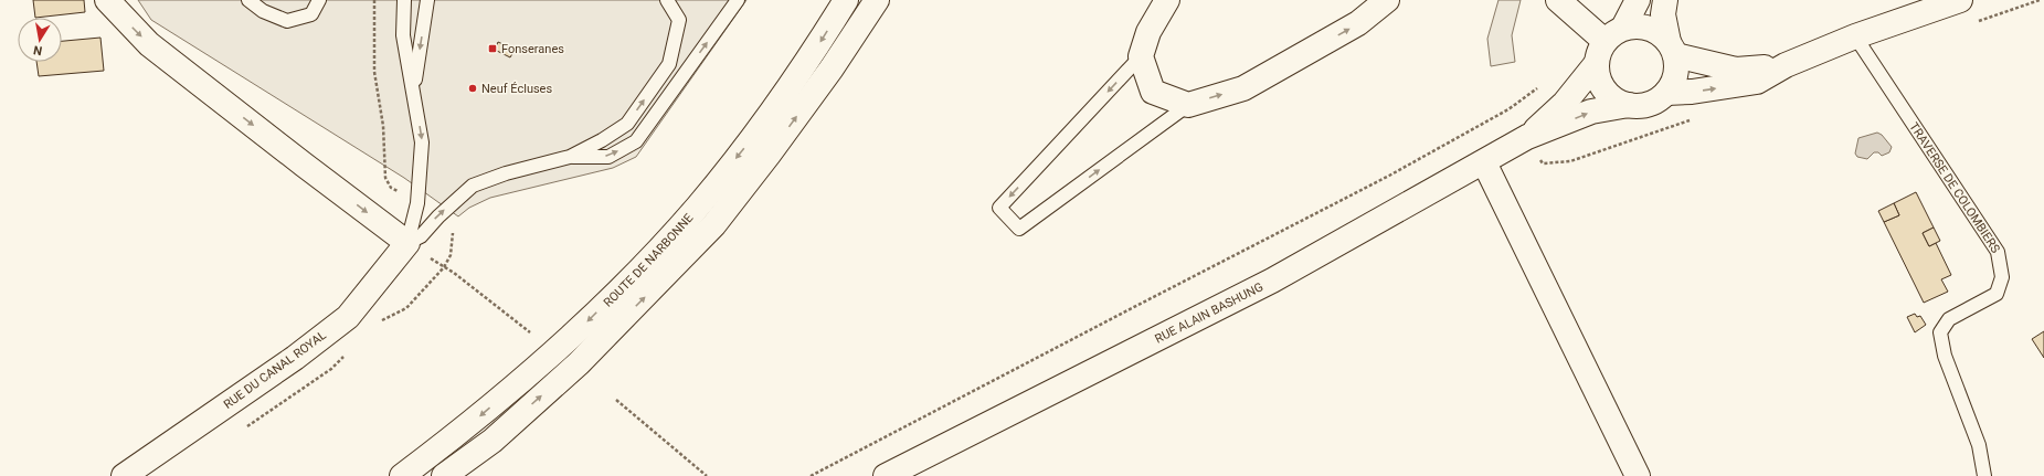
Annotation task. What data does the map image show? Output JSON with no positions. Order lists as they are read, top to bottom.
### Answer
{
  "streets": {
    "street": ["ROUTE DE NARBONNE", "RUE ALAIN BASHUNG", "RUE DU CANAL ROYAL"],
    "lane": ["TRAVERSE DE COLOMBIERS"]
  },
  "places": {
    "transit": ["Fonseranes"],
    "other": ["Neuf Écluses"]
  },
  "north": "bottom"
}
